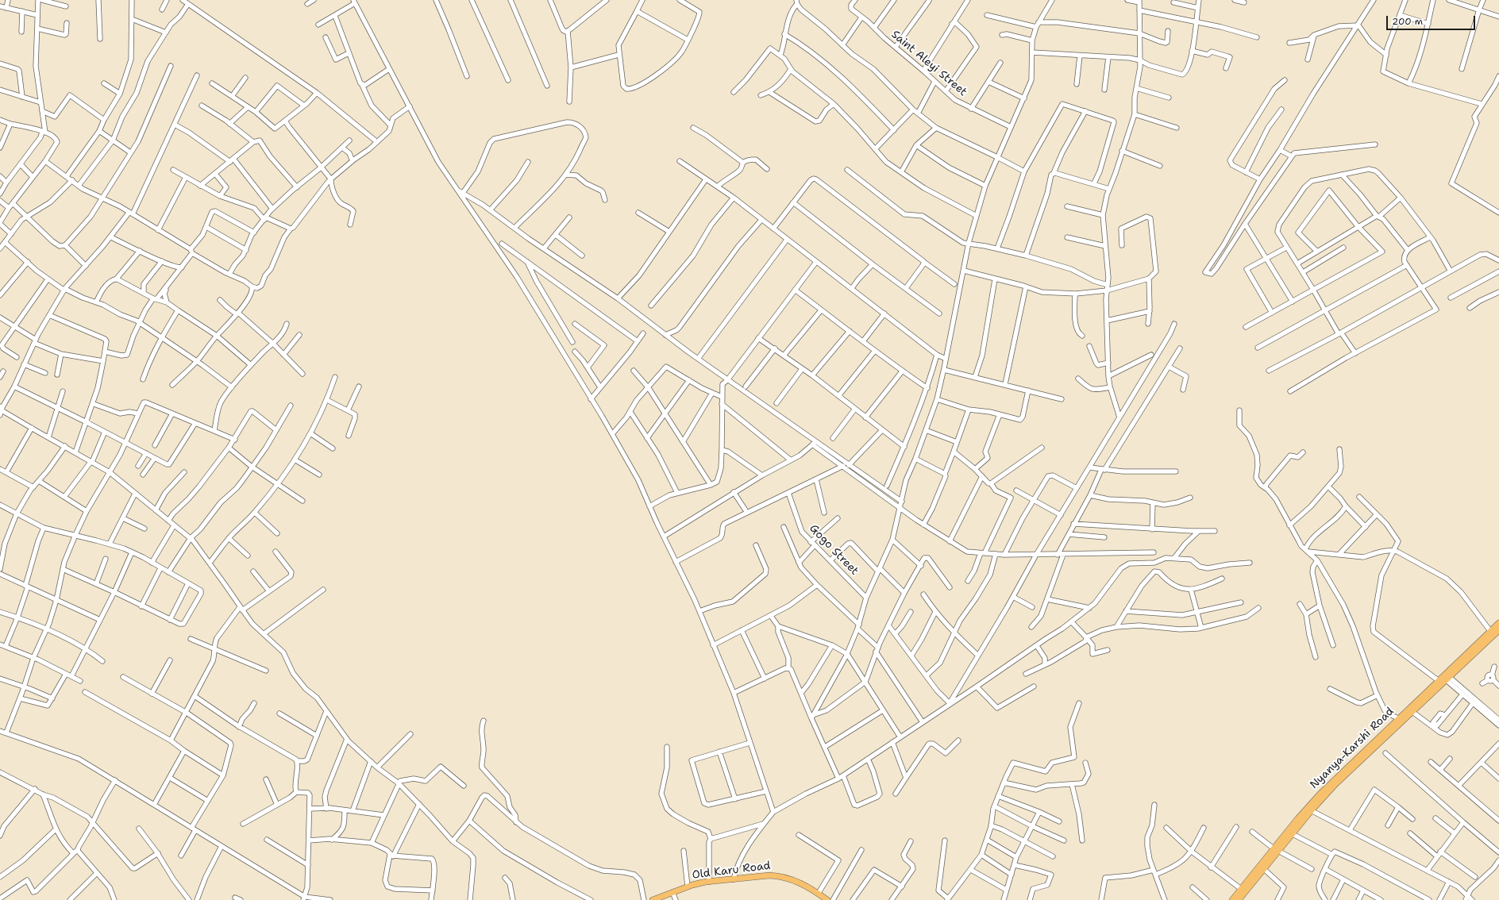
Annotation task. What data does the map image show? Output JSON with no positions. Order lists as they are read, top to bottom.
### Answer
{
  "streets": {
    "main road": ["Nyanya-Karshi Road", "Old Karu Road"],
    "street": ["Saint Aleyi Street", "Gogo Street"]
  },
  "scale_bar": "200 m"
}
